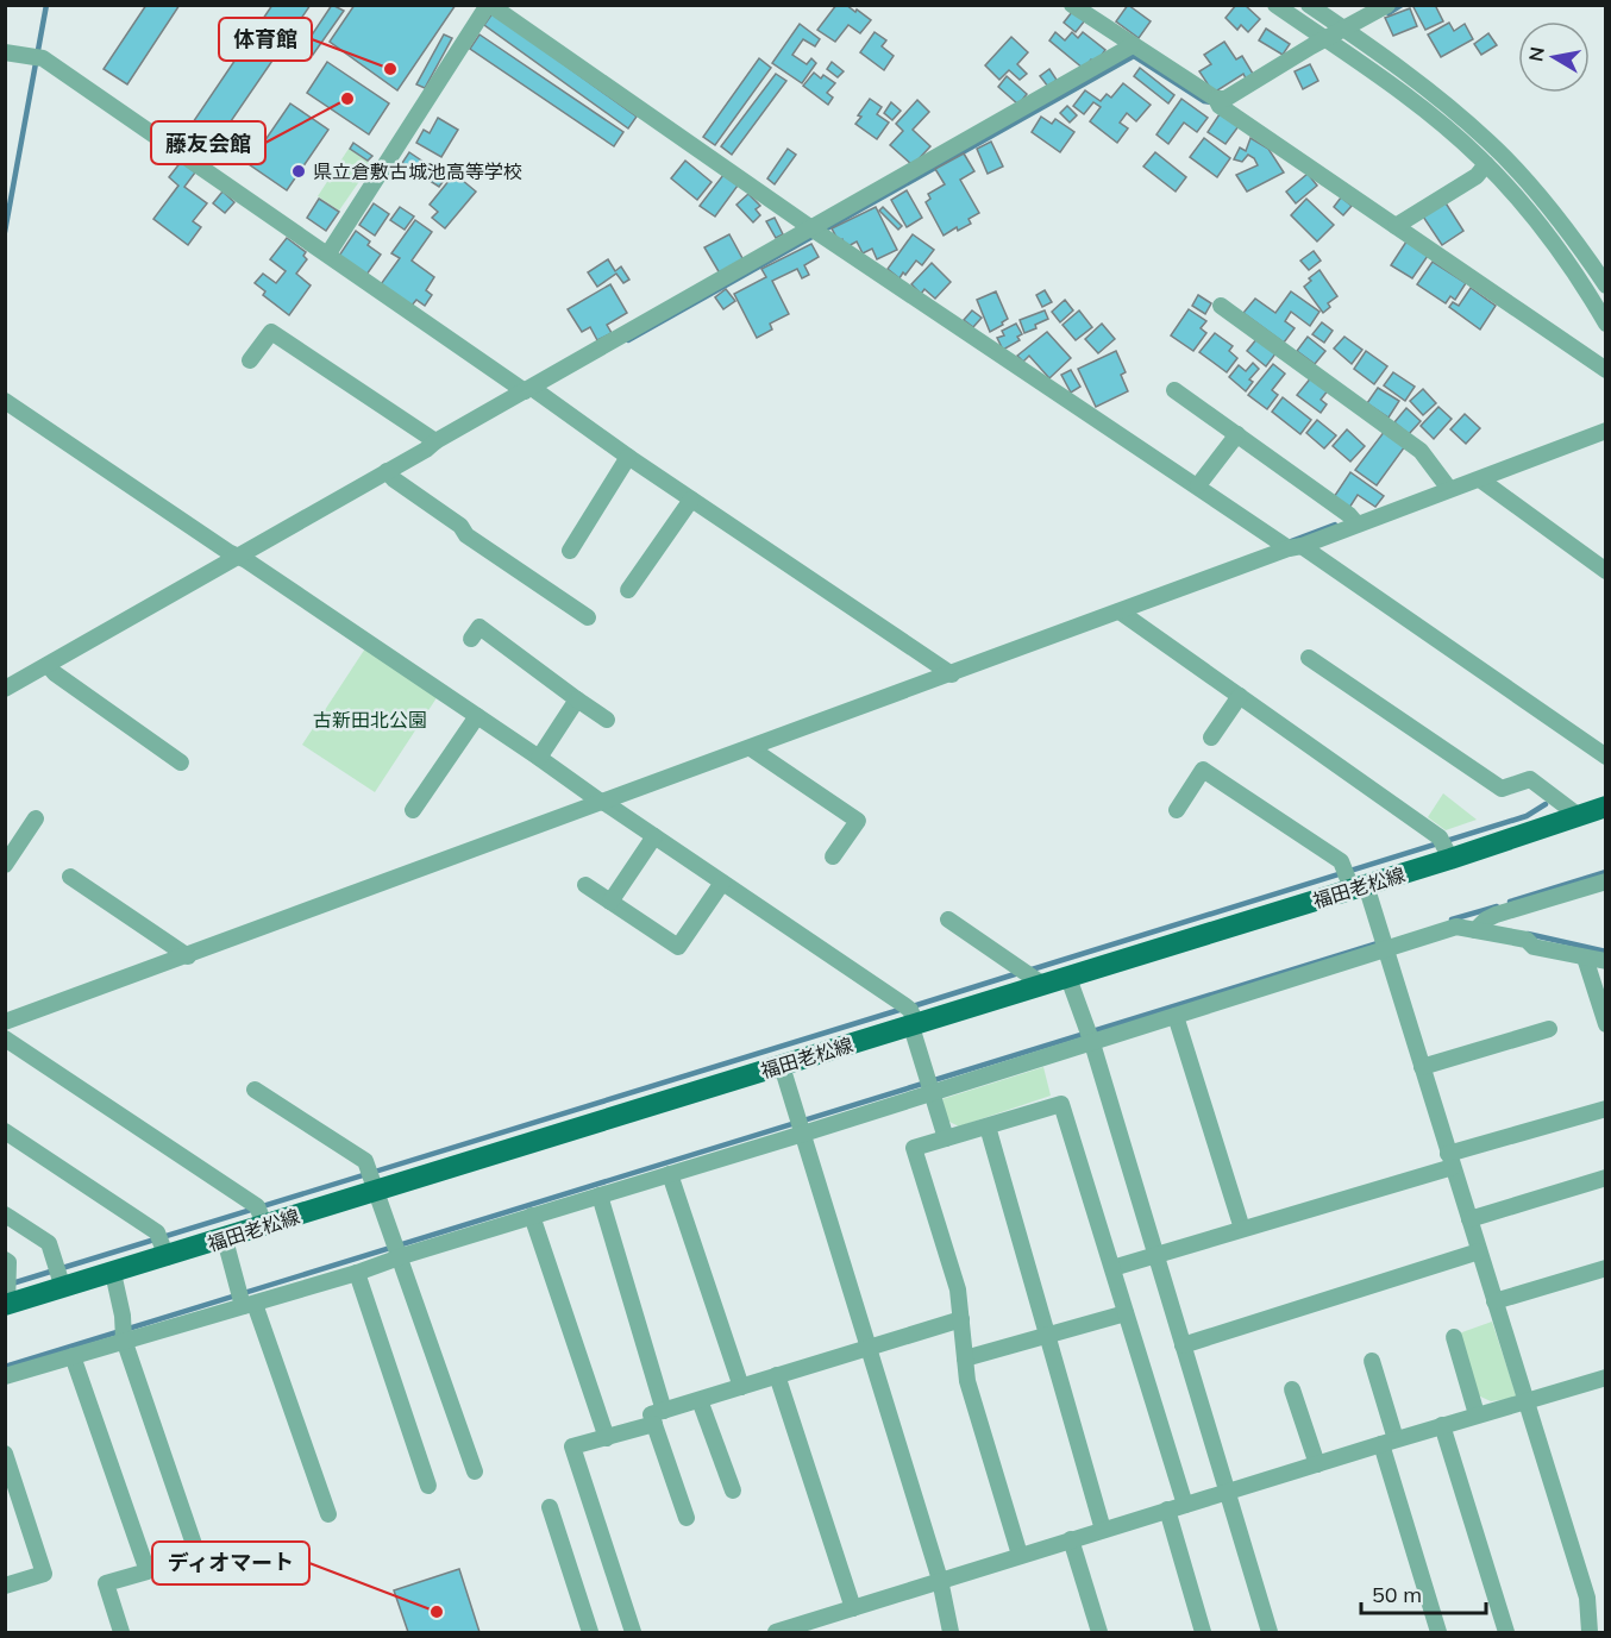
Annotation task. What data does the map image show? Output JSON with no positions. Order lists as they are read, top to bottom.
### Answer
{
  "streets": {
    "main road": ["福田老松線"]
  },
  "parks": ["古新田北公園"],
  "places": [
    "体育館",
    "藤友会館",
    "県立倉敷古城池高等学校",
    "ディオマート"
  ],
  "scale_bar": "50 m",
  "north": "left"
}
